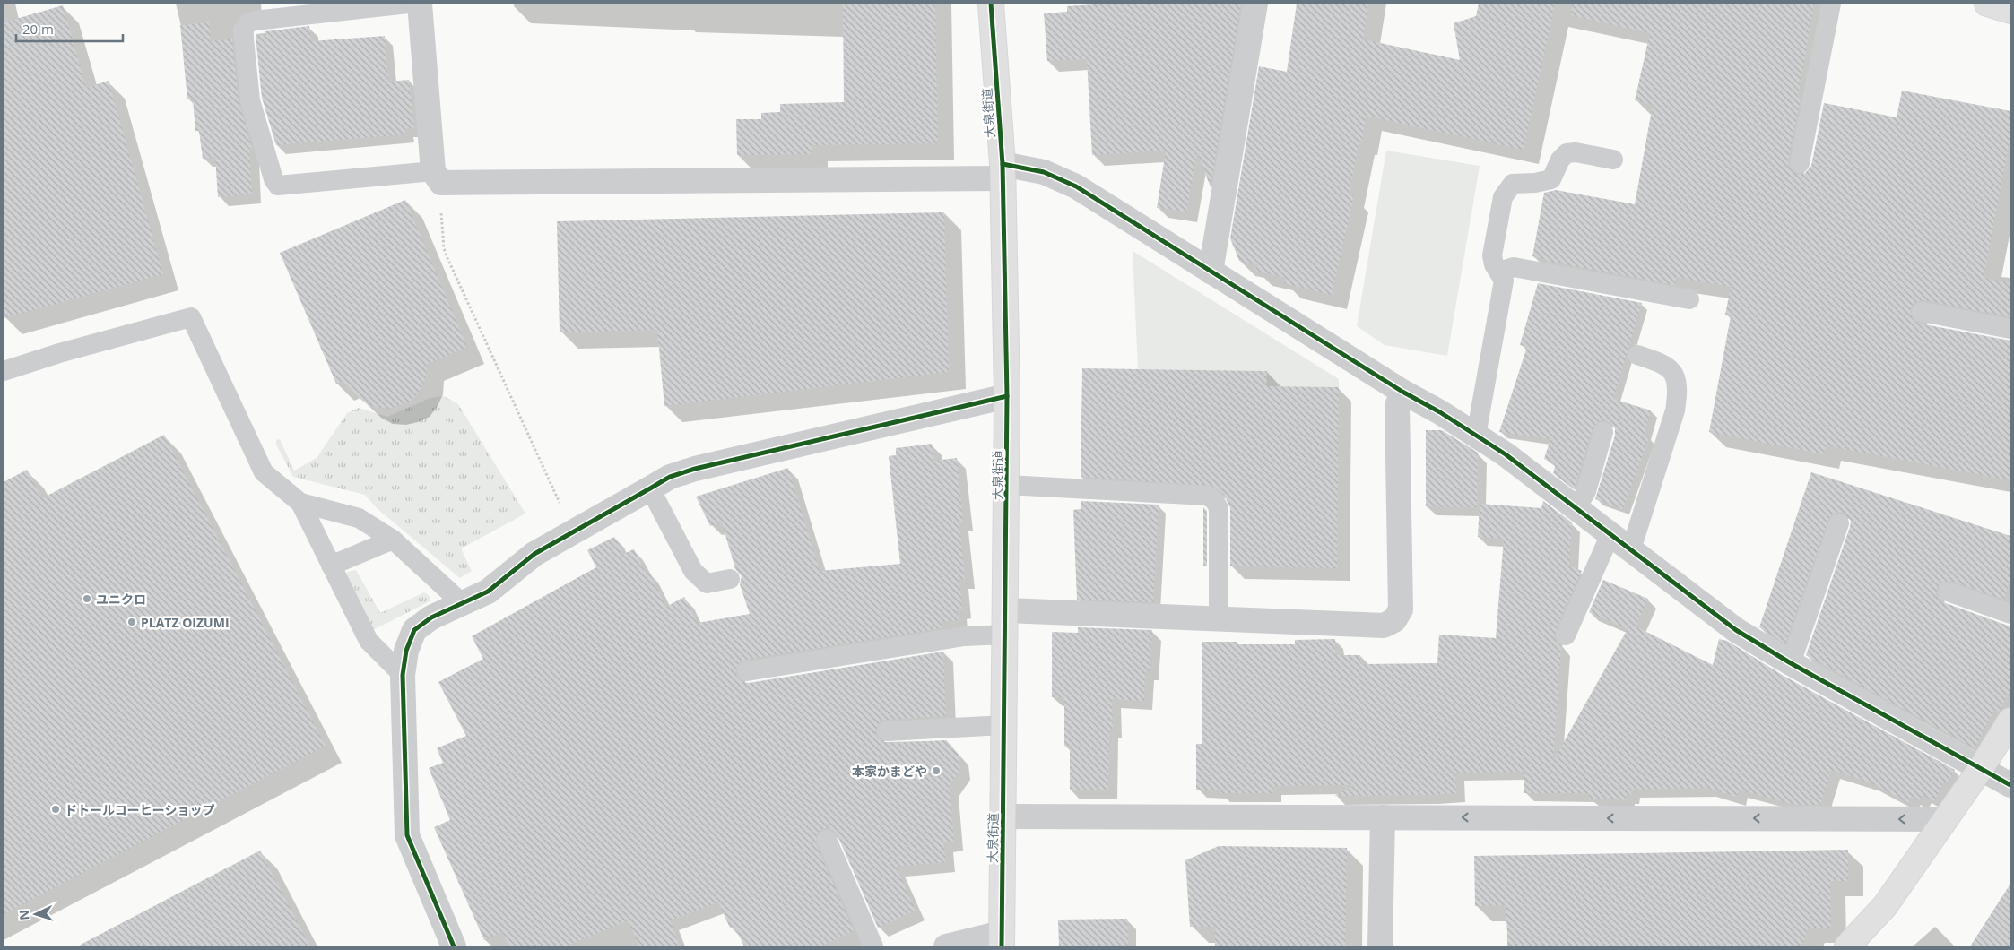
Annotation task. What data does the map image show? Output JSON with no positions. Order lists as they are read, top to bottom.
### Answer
{
  "streets": {
    "main road": ["大泉街道"]
  },
  "places": [
    "ユニクロ",
    "PLATZ OIZUMI",
    "本家かまどや",
    "ドトールコーヒーショップ"
  ],
  "scale_bar": "20 m",
  "north": "left"
}
